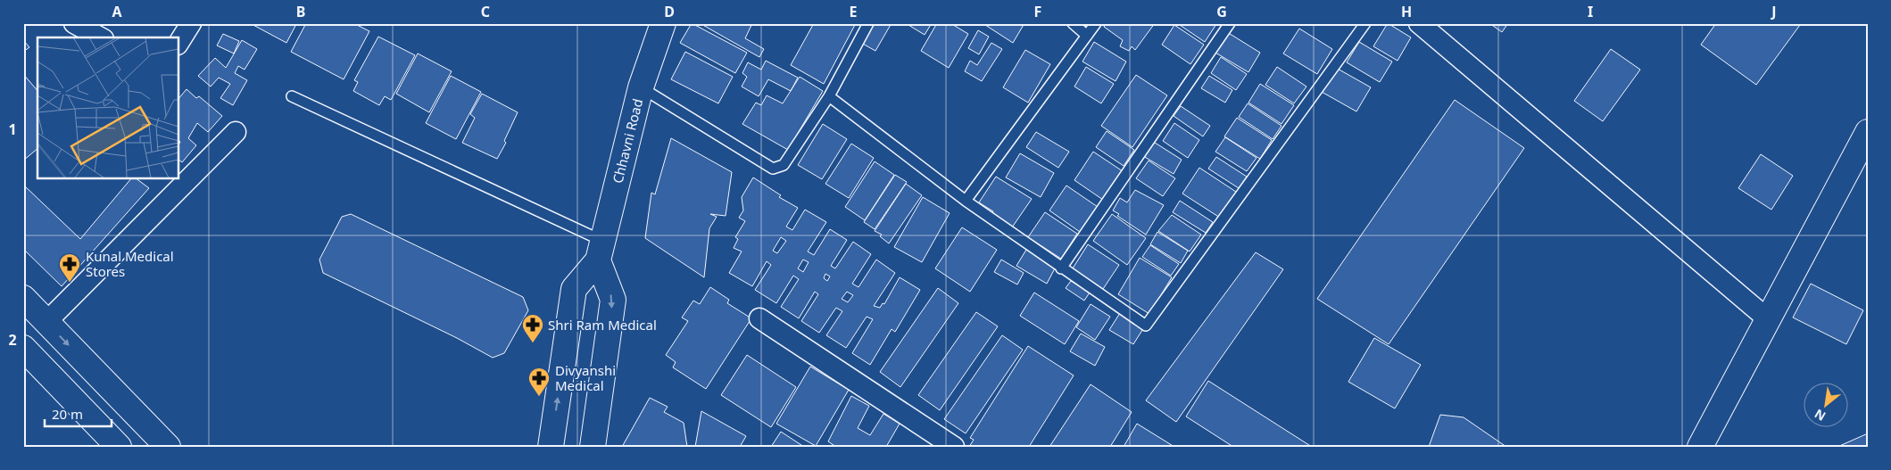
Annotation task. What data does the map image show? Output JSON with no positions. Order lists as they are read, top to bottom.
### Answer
{
  "streets": {
    "main road": ["Chhavni Road"]
  },
  "places": {
    "pharmacy": ["Kunal Medical Stores", "Shri Ram Medical", "Divyanshi Medical"]
  },
  "scale_bar": "20 m",
  "north": "bottom left",
  "grid": {
    "columns": [
      "A",
      "B",
      "C",
      "D",
      "E",
      "F",
      "G",
      "H",
      "I",
      "J"
    ],
    "rows": ["1", "2"]
  }
}
